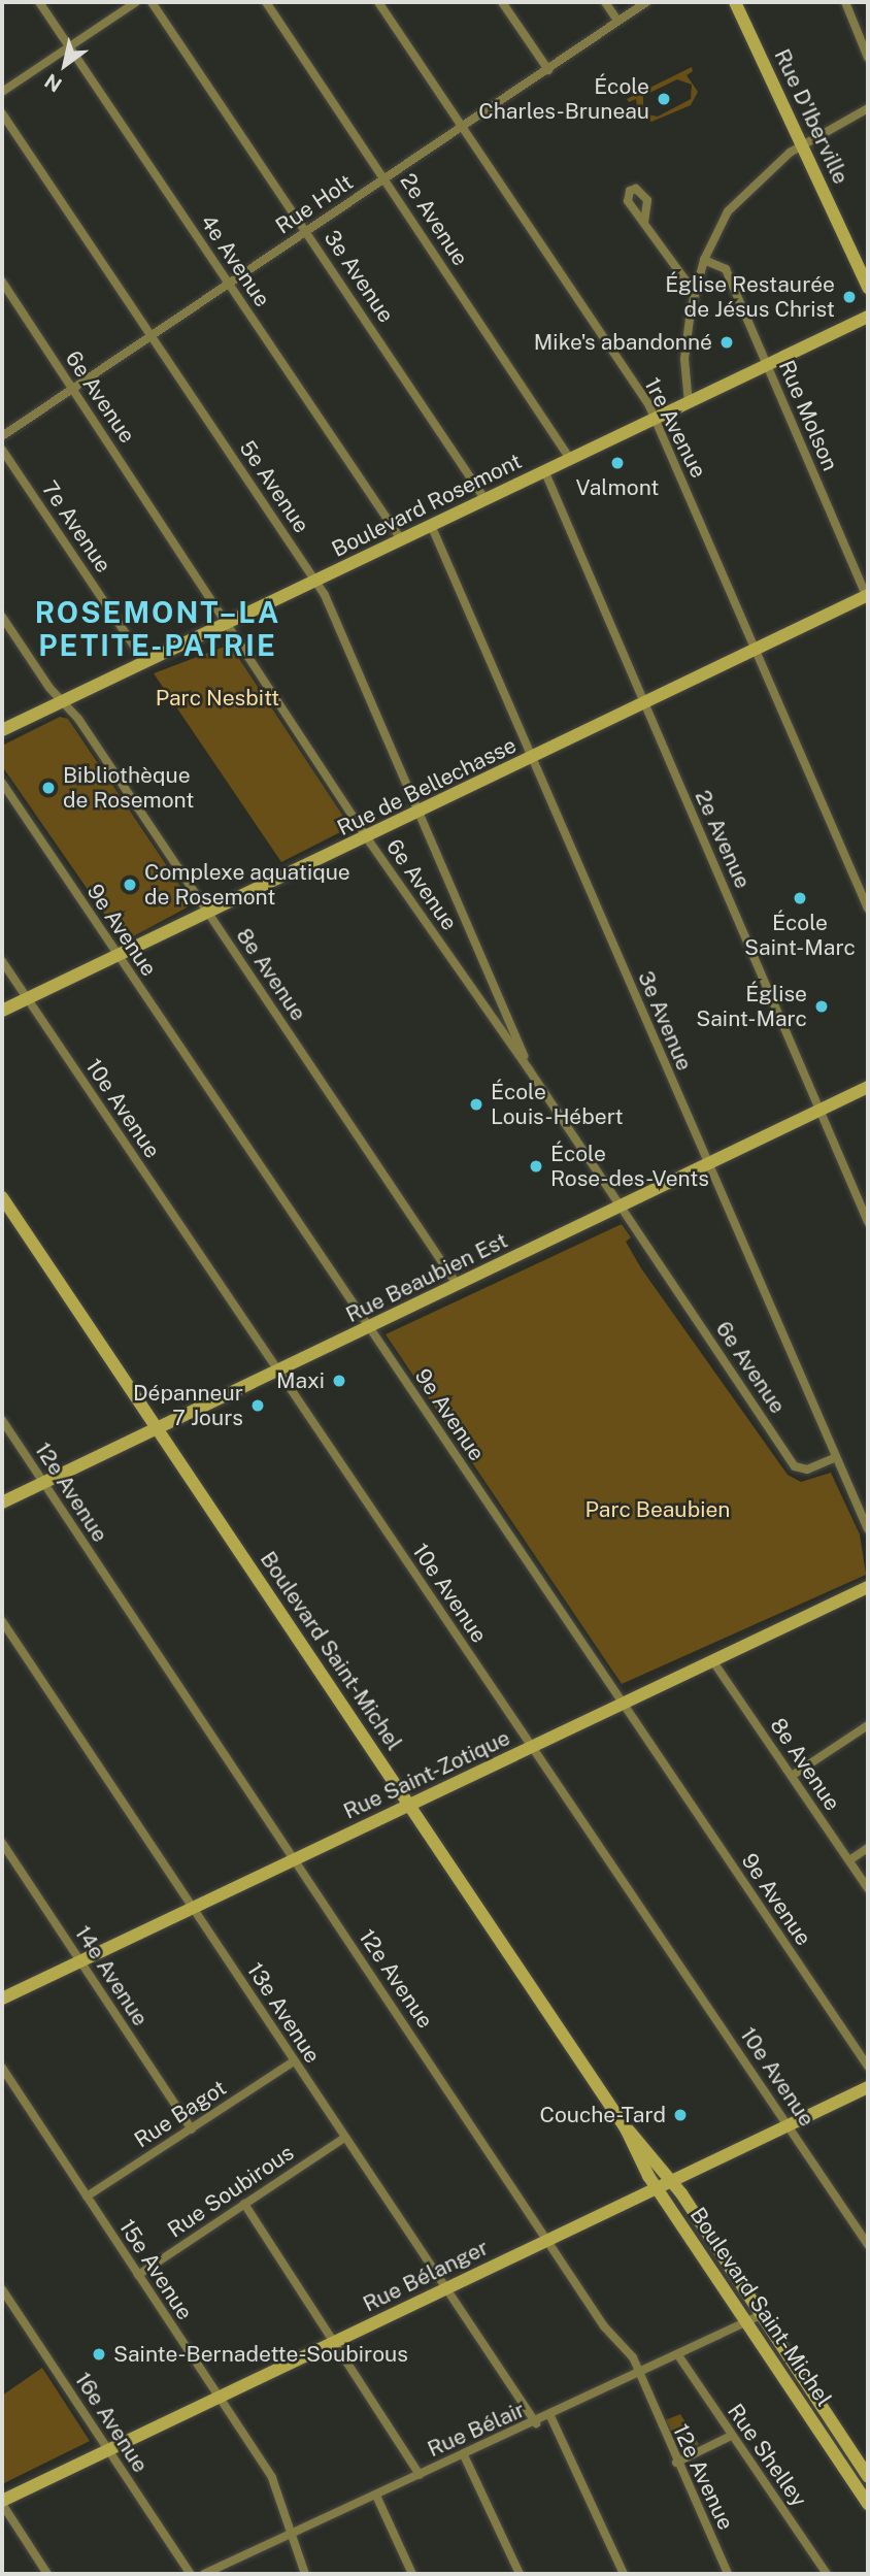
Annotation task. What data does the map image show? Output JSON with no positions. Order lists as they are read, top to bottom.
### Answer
{
  "streets": {
    "street": [
      "Rue D'Iberville",
      "Rue Holt",
      "2e Avenue",
      "4e Avenue",
      "3e Avenue",
      "6e Avenue",
      "Rue Molson",
      "1re Avenue",
      "5e Avenue",
      "Boulevard Rosemont",
      "7e Avenue",
      "Rue de Bellechasse",
      "9e Avenue",
      "8e Avenue",
      "10e Avenue",
      "Rue Beaubien Est",
      "12e Avenue",
      "Boulevard Saint-Michel",
      "Rue Saint-Zotique",
      "14e Avenue",
      "13e Avenue",
      "Rue Bagot",
      "Rue Soubirous",
      "15e Avenue",
      "Rue Bélanger",
      "16e Avenue",
      "Rue Bélair",
      "Rue Shelley"
    ]
  },
  "crossings": [
    ["Rue Holt", "2e Avenue"],
    ["Rue Holt", "4e Avenue"],
    ["Rue Holt", "3e Avenue"],
    ["Rue Holt", "6e Avenue"],
    ["Rue Holt", "1re Avenue"],
    ["Rue Holt", "5e Avenue"],
    ["2e Avenue", "Boulevard Rosemont"],
    ["2e Avenue", "Rue de Bellechasse"],
    ["2e Avenue", "Rue Beaubien Est"],
    ["4e Avenue", "Boulevard Rosemont"],
    ["3e Avenue", "6e Avenue"],
    ["3e Avenue", "Boulevard Rosemont"],
    ["3e Avenue", "Rue de Bellechasse"],
    ["3e Avenue", "Rue Beaubien Est"],
    ["6e Avenue", "5e Avenue"],
    ["6e Avenue", "Boulevard Rosemont"],
    ["6e Avenue", "Rue de Bellechasse"],
    ["6e Avenue", "Rue Beaubien Est"],
    ["Rue Molson", "Boulevard Rosemont"],
    ["Rue Molson", "Rue de Bellechasse"],
    ["1re Avenue", "Boulevard Rosemont"],
    ["1re Avenue", "Rue de Bellechasse"],
    ["5e Avenue", "Boulevard Rosemont"],
    ["5e Avenue", "Rue de Bellechasse"],
    ["Boulevard Rosemont", "7e Avenue"],
    ["Boulevard Rosemont", "8e Avenue"],
    ["Rue de Bellechasse", "9e Avenue"],
    ["Rue de Bellechasse", "8e Avenue"],
    ["Rue de Bellechasse", "10e Avenue"],
    ["9e Avenue", "Rue Beaubien Est"],
    ["9e Avenue", "Rue Saint-Zotique"],
    ["8e Avenue", "Rue Beaubien Est"],
    ["8e Avenue", "Rue Saint-Zotique"],
    ["10e Avenue", "Rue Beaubien Est"],
    ["10e Avenue", "Rue Saint-Zotique"],
    ["10e Avenue", "Rue Bélanger"],
    ["Rue Beaubien Est", "12e Avenue"],
    ["Rue Beaubien Est", "Boulevard Saint-Michel"],
    ["12e Avenue", "Rue Saint-Zotique"],
    ["12e Avenue", "Rue Bélanger"],
    ["12e Avenue", "Rue Bélair"],
    ["Boulevard Saint-Michel", "Rue Saint-Zotique"],
    ["Boulevard Saint-Michel", "Rue Bélanger"],
    ["Boulevard Saint-Michel", "Rue Bélair"],
    ["Rue Saint-Zotique", "14e Avenue"],
    ["Rue Saint-Zotique", "13e Avenue"],
    ["14e Avenue", "Rue Bagot"],
    ["13e Avenue", "Rue Bagot"],
    ["13e Avenue", "Rue Soubirous"],
    ["13e Avenue", "Rue Bélanger"],
    ["13e Avenue", "Rue Bélair"],
    ["Rue Bagot", "15e Avenue"],
    ["Rue Soubirous", "15e Avenue"],
    ["15e Avenue", "Rue Bélanger"],
    ["15e Avenue", "Rue Bélair"],
    ["Rue Bélanger", "16e Avenue"],
    ["Rue Bélair", "Rue Shelley"]
  ],
  "districts": ["ROSEMONT–LA PETITE-PATRIE"],
  "parks": ["Parc Nesbitt", "Parc Beaubien"],
  "places": [
    "École Charles-Bruneau",
    "Église Restaurée de Jésus Christ",
    "Mike's abandonné",
    "Valmont",
    "Bibliothèque de Rosemont",
    "Complexe aquatique de Rosemont",
    "École Saint-Marc",
    "Église Saint-Marc",
    "École Louis-Hébert",
    "École Rose-des-Vents",
    "Maxi",
    "Dépanneur 7 Jours",
    "Couche-Tard",
    "Sainte-Bernadette-Soubirous"
  ],
  "north": "bottom left"
}
